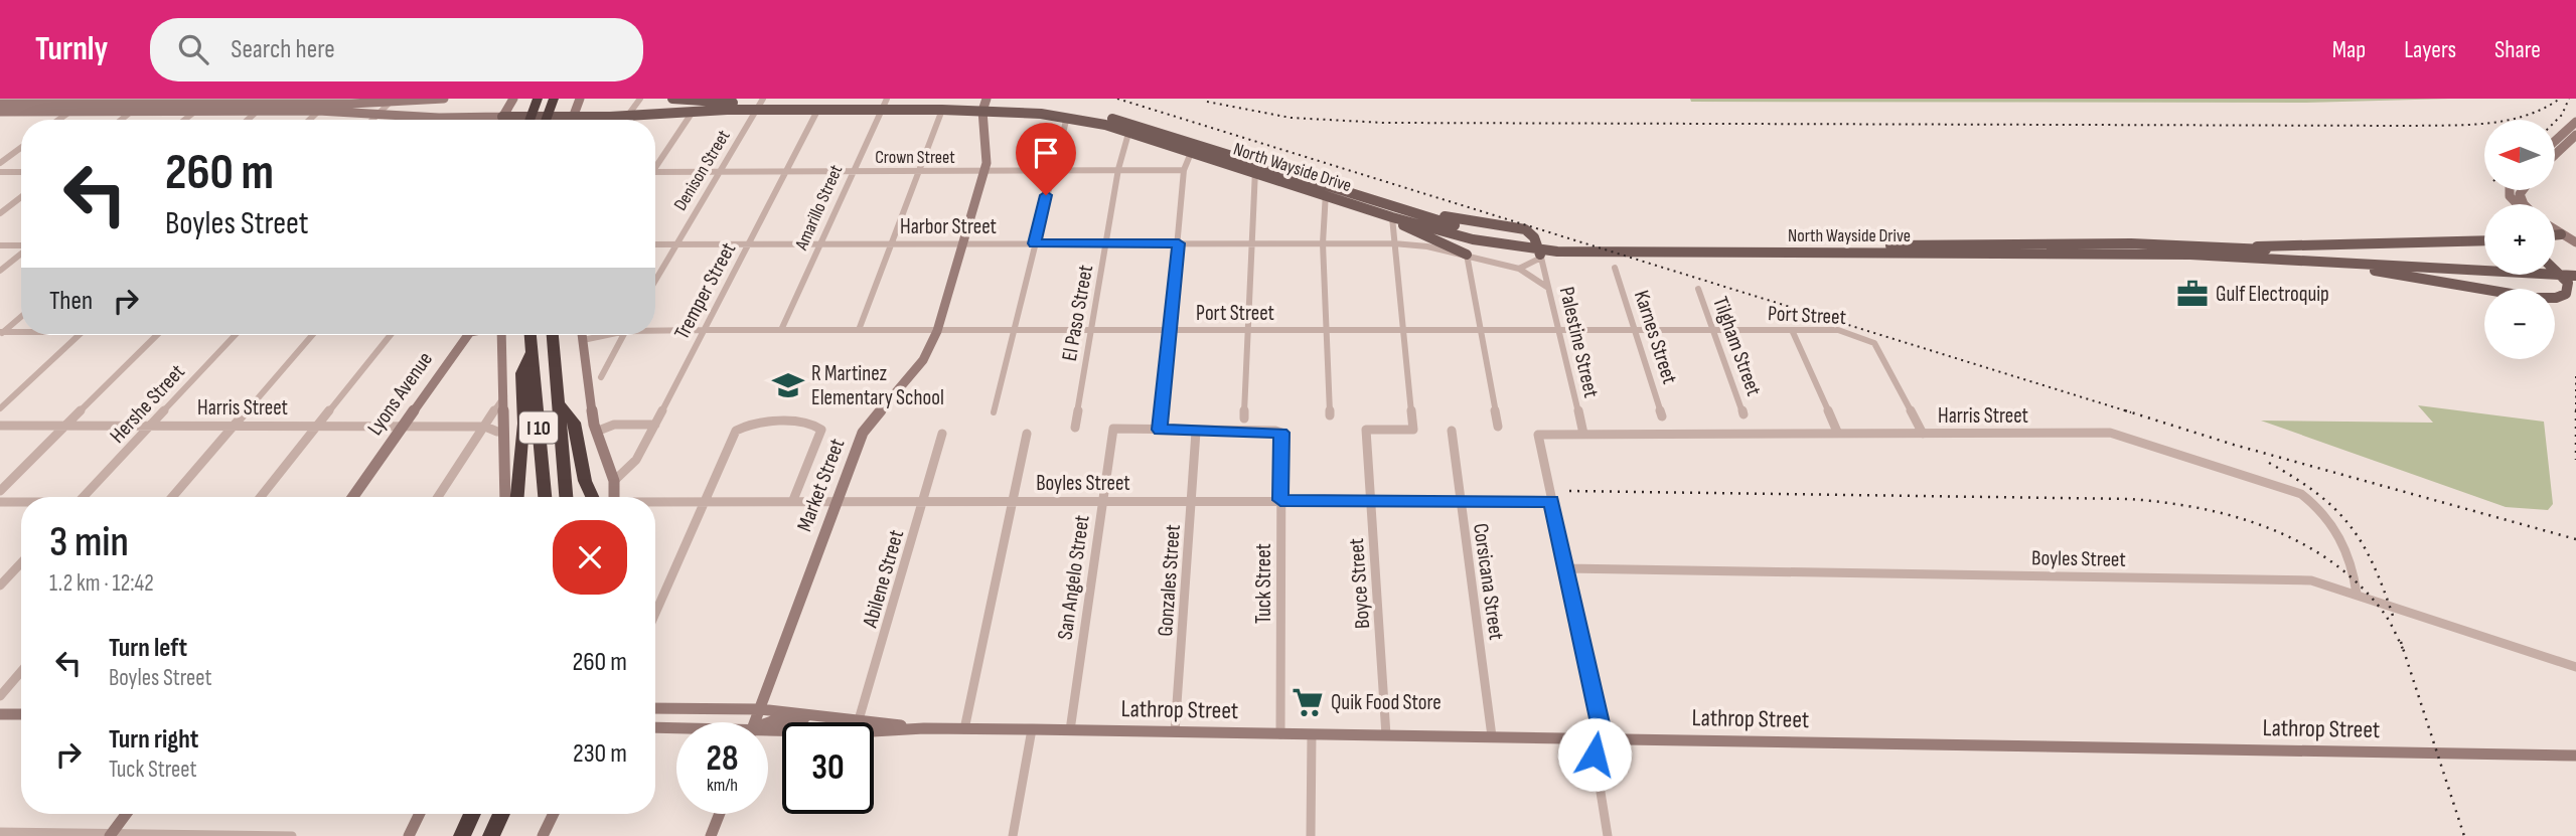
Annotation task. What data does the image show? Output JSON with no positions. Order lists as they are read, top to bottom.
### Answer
{
  "streets": {
    "highway": ["I 10"],
    "main road": ["North Wayside Drive"],
    "street": [
      "Crown Street",
      "Denison Street",
      "Amarillo Street",
      "Harbor Street",
      "Tremper Street",
      "El Paso Street",
      "Port Street",
      "Karnes Street",
      "Palestine Street",
      "Tilgham Street",
      "Lyons Avenue",
      "Hershe Street",
      "Harris Street",
      "Boyles Street",
      "Market Street",
      "San Angelo Street",
      "Abilene Street",
      "Gonzales Street",
      "Corsicana Street",
      "Tuck Street",
      "Boyce Street",
      "Lathrop Street"
    ]
  },
  "crossings": [
    ["Crown Street", "Denison Street"],
    ["Crown Street", "Amarillo Street"],
    ["Crown Street", "Tremper Street"],
    ["Crown Street", "El Paso Street"],
    ["Crown Street", "Market Street"],
    ["North Wayside Drive", "Denison Street"],
    ["North Wayside Drive", "Amarillo Street"],
    ["North Wayside Drive", "Tremper Street"],
    ["North Wayside Drive", "El Paso Street"],
    ["North Wayside Drive", "Market Street"],
    ["Denison Street", "Harbor Street"],
    ["Amarillo Street", "Harbor Street"],
    ["Amarillo Street", "Port Street"],
    ["Harbor Street", "Tremper Street"],
    ["Harbor Street", "El Paso Street"],
    ["Harbor Street", "Palestine Street"],
    ["Harbor Street", "Market Street"],
    ["Tremper Street", "Port Street"],
    ["El Paso Street", "Port Street"],
    ["Port Street", "Karnes Street"],
    ["Port Street", "Palestine Street"],
    ["Port Street", "Tilgham Street"],
    ["Port Street", "Harris Street"],
    ["Port Street", "Market Street"],
    ["Port Street", "Boyce Street"],
    ["Palestine Street", "Harris Street"],
    ["Lyons Avenue", "Harris Street"],
    ["Hershe Street", "Harris Street"],
    ["Harris Street", "Boyles Street"],
    ["Boyles Street", "Market Street"],
    ["Boyles Street", "San Angelo Street"],
    ["Boyles Street", "Abilene Street"],
    ["Boyles Street", "Gonzales Street"],
    ["Boyles Street", "Corsicana Street"],
    ["Boyles Street", "Tuck Street"],
    ["Boyles Street", "Boyce Street"],
    ["Market Street", "Lathrop Street"],
    ["San Angelo Street", "Lathrop Street"],
    ["Gonzales Street", "Tuck Street"],
    ["Gonzales Street", "Lathrop Street"],
    ["Corsicana Street", "Lathrop Street"],
    ["Tuck Street", "Lathrop Street"],
    ["Boyce Street", "Lathrop Street"]
  ],
  "places": {
    "office": ["Gulf Electroquip"],
    "school or university": ["R Martinez Elementary School"],
    "supermarket": ["Quik Food Store"]
  },
  "north": "left",
  "page": {
    "header": "Turnly",
    "search": "Search here",
    "nav": ["Map", "Layers", "Share"],
    "map_buttons": ["+", "−"],
    "turn": ["260 m", "Boyles Street"],
    "then": "Then",
    "heading": ["3 min", "1.2 km · 12:42"],
    "list": [
      {
        "name": "Turn left",
        "note": "Boyles Street",
        "value": "260 m"
      },
      {
        "name": "Turn right",
        "note": "Tuck Street",
        "value": "230 m"
      }
    ],
    "speed": "28 km/h",
    "limit": "30"
  }
}
